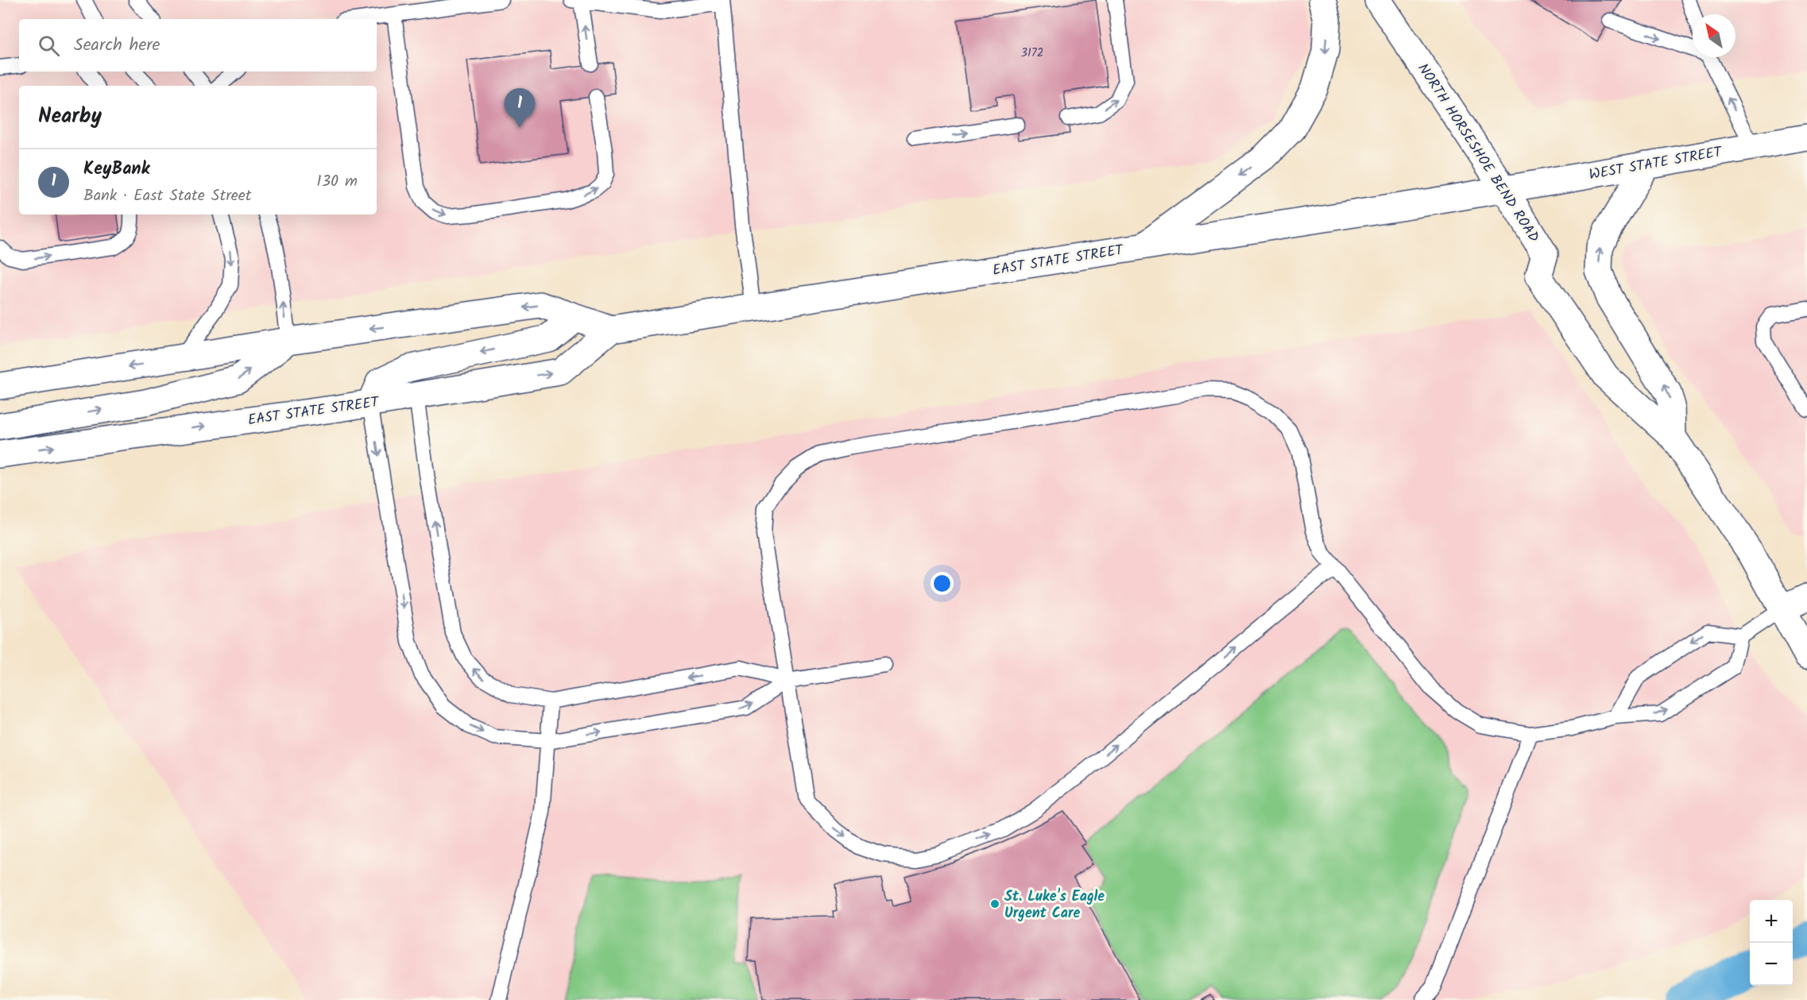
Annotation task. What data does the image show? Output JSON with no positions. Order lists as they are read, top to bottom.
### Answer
{
  "streets": {
    "main road": ["NORTH HORSESHOE BEND ROAD", "WEST STATE STREET", "EAST STATE STREET"]
  },
  "crossings": [
    ["NORTH HORSESHOE BEND ROAD", "WEST STATE STREET"],
    ["NORTH HORSESHOE BEND ROAD", "EAST STATE STREET"],
    ["WEST STATE STREET", "EAST STATE STREET"]
  ],
  "places": ["St. Luke's Eagle Urgent Care"],
  "house_numbers": ["3172"],
  "north": "top left",
  "page": {
    "search": "Search here",
    "heading": "Nearby",
    "pins": "1",
    "list": [
      {
        "mark": "1",
        "name": "KeyBank",
        "note": "Bank · East State Street",
        "value": "130 m"
      }
    ],
    "map_buttons": ["+", "−"]
  }
}
